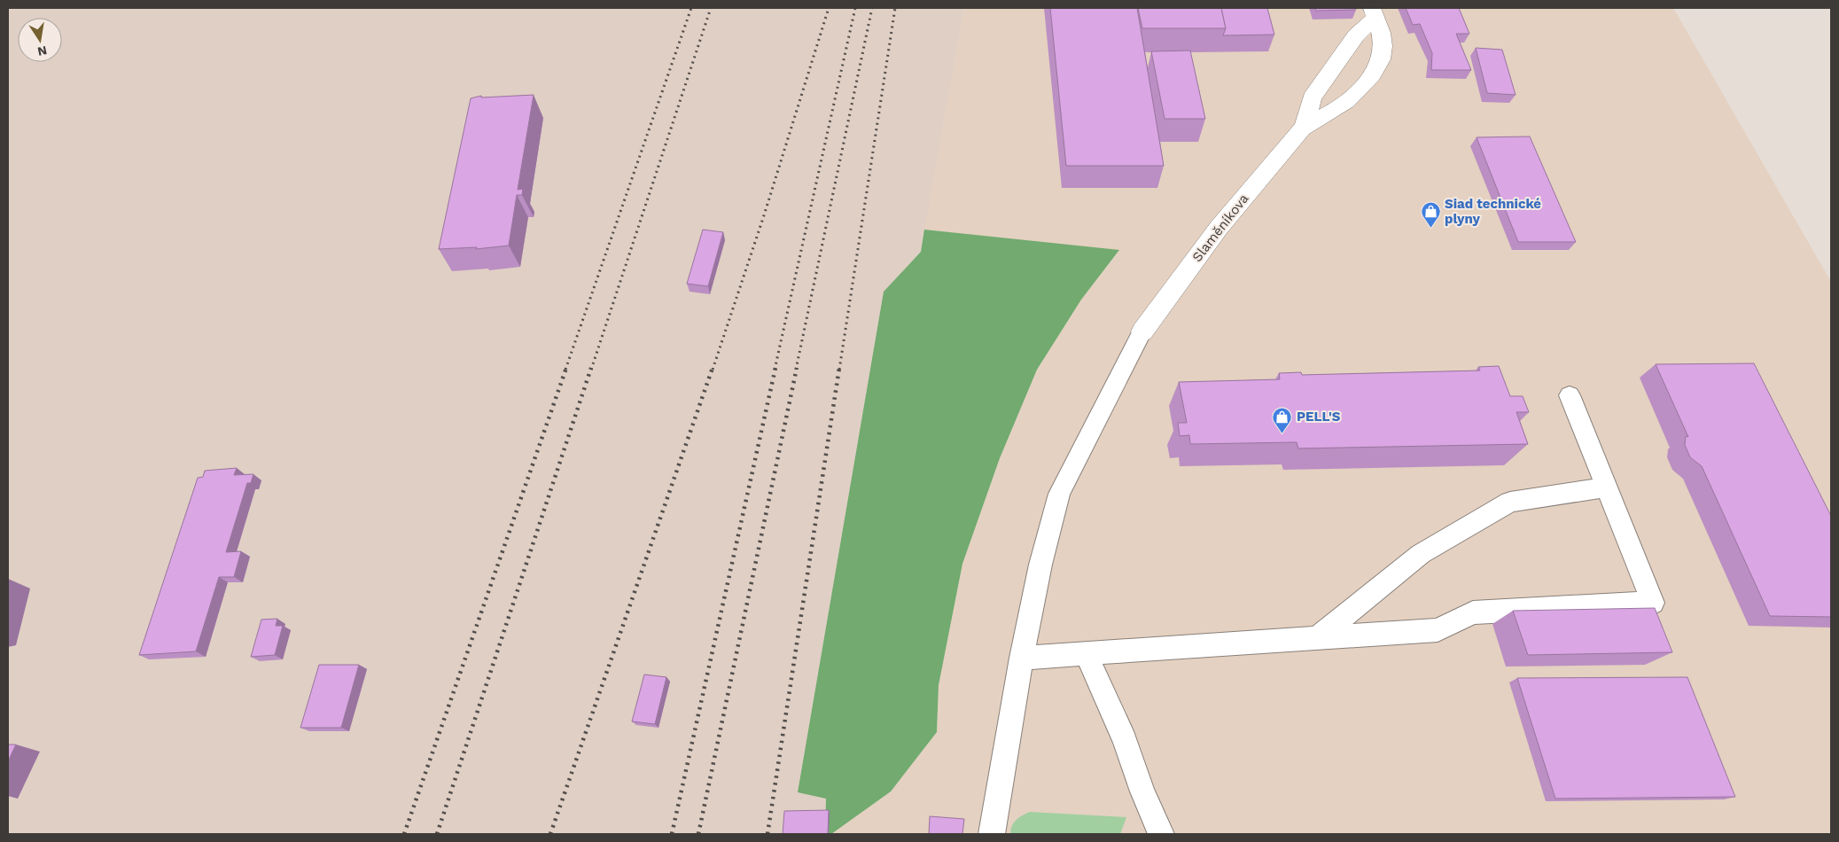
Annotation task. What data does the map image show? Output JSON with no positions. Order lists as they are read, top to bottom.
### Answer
{
  "streets": {
    "street": ["Slaměníkova"]
  },
  "places": {
    "shop": ["Siad technické plyny", "PELL'S"]
  },
  "north": "bottom"
}
